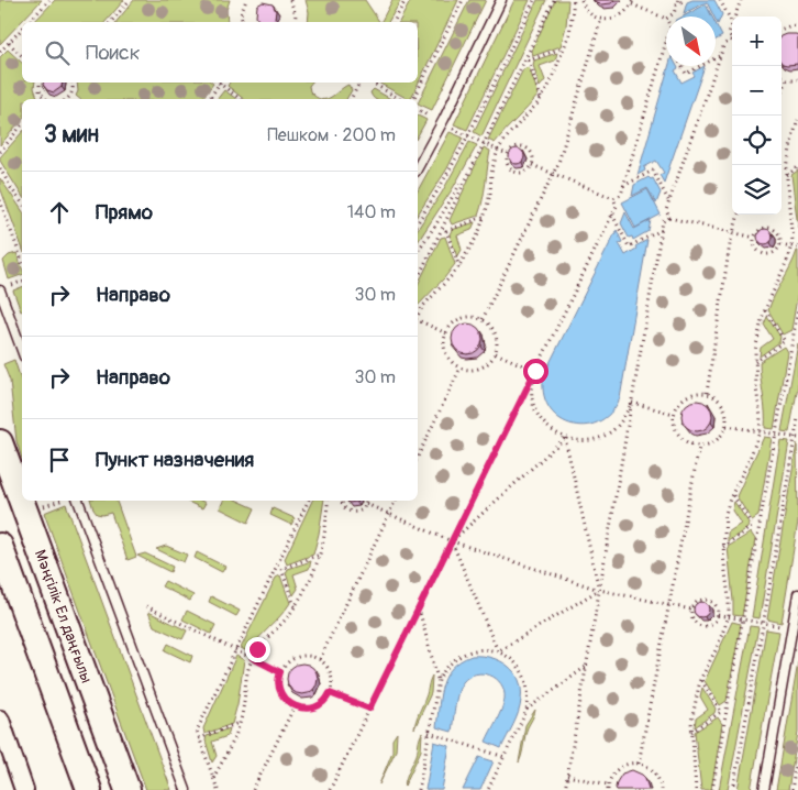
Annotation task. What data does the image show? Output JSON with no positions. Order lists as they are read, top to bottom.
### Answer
{
  "streets": {
    "main road": ["Мәңгілік Ел даңғылы"]
  },
  "north": "bottom right",
  "page": {
    "map_buttons": ["+", "−"],
    "search": "Поиск",
    "heading": ["3 мин", "Пешком · 200 m"],
    "list": [
      ["Прямо", "140 m"],
      ["Направо", "30 m"],
      ["Направо", "30 m"],
      "Пункт назначения"
    ]
  }
}
